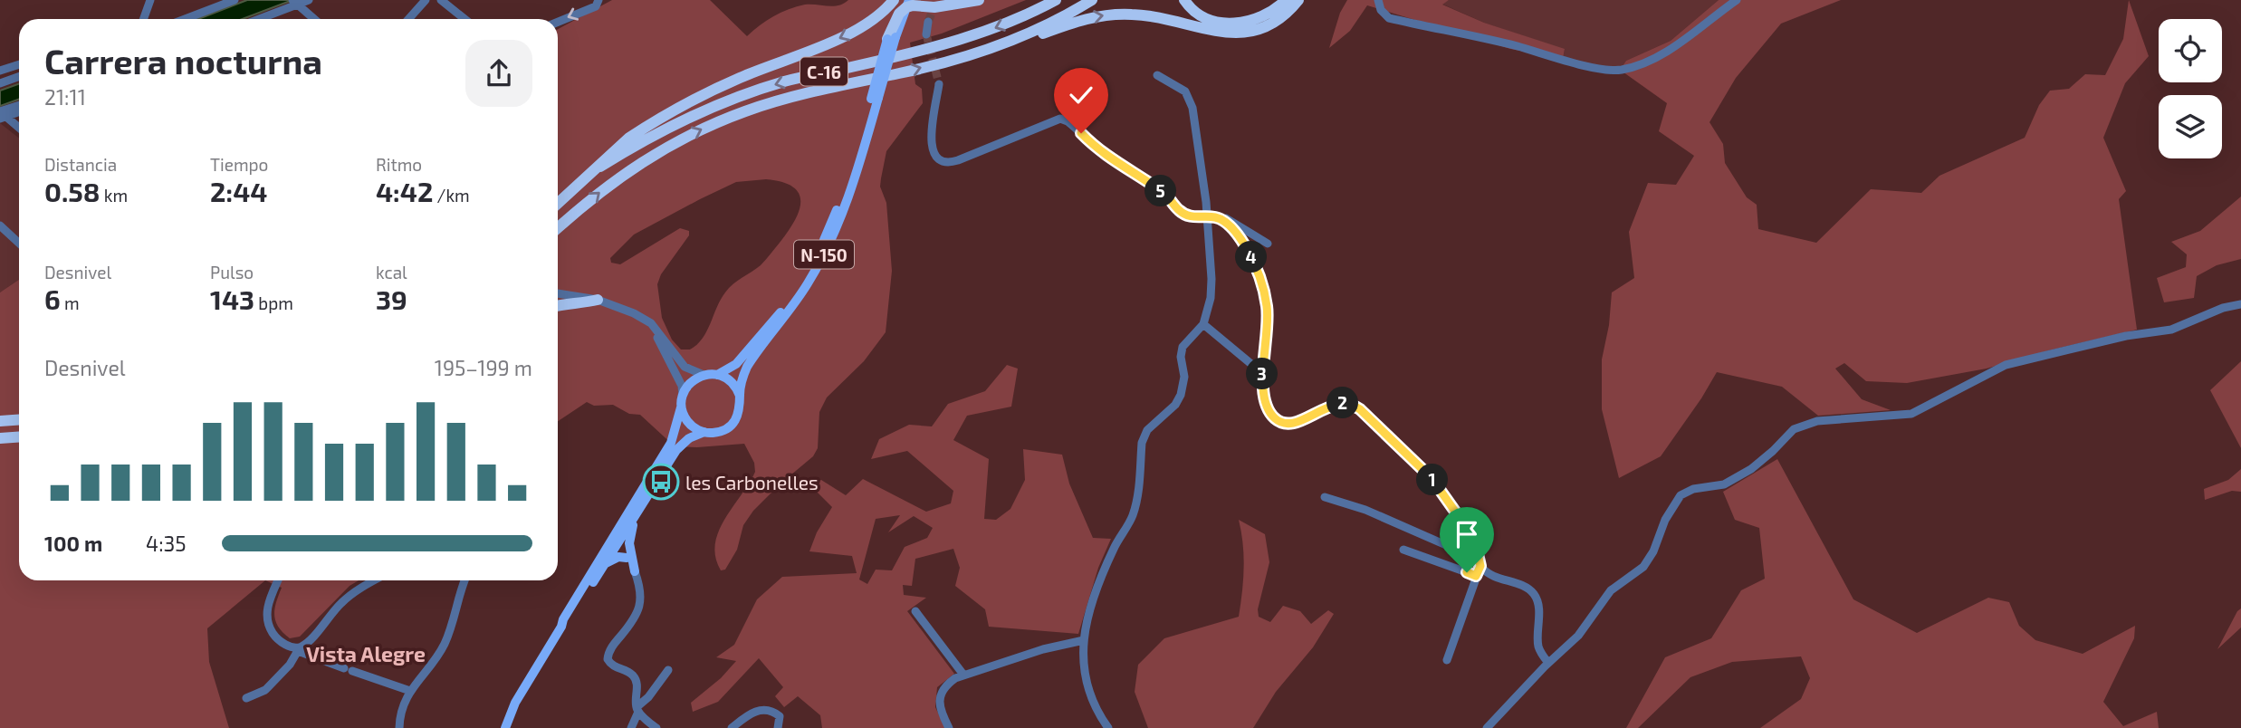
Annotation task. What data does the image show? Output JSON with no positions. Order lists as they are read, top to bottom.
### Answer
{
  "streets": {
    "highway": ["C-16"],
    "main road": ["N-150"]
  },
  "districts": ["Vista Alegre"],
  "places": {
    "bus stop": ["les Carbonelles"]
  },
  "page": {
    "heading": ["Carrera nocturna", "21:11"],
    "stats": [
      ["Distancia", "0.58 km"],
      ["Tiempo", "2:44"],
      ["Ritmo", "4:42 /km"],
      ["Desnivel", "6 m"],
      ["Pulso", "143 bpm"],
      ["kcal", "39"]
    ],
    "pins": [
      "5",
      "4",
      "3",
      "2",
      "1"
    ],
    "chart": ["Desnivel", "195–199 m"],
    "list": [
      {
        "name": "100 m",
        "note": "4:35"
      }
    ]
  }
}
